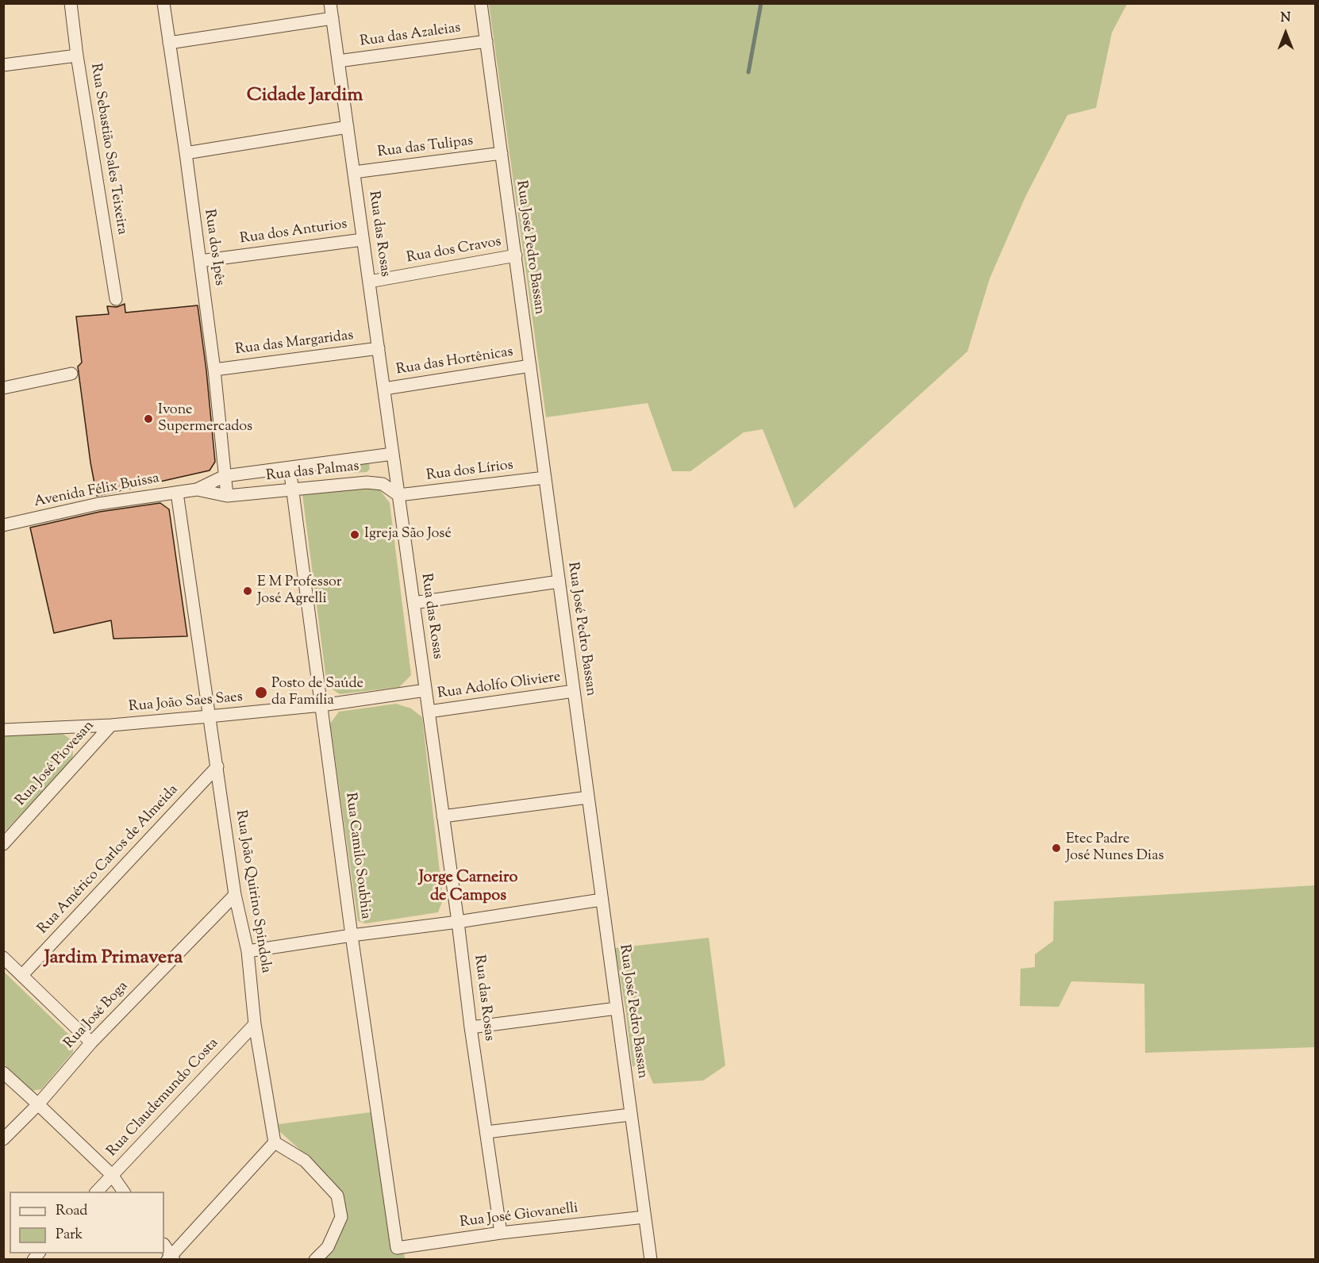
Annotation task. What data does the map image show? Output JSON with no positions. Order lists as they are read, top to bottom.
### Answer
{
  "streets": {
    "street": [
      "Rua das Azaleias",
      "Rua das Tulipas",
      "Rua Sebastião Sales Teixeira",
      "Rua dos Anturios",
      "Rua das Rosas",
      "Rua dos Ipês",
      "Rua José Pedro Bassan",
      "Rua dos Cravos",
      "Rua das Margaridas",
      "Rua das Hortênicas",
      "Rua dos Lírios",
      "Rua das Palmas",
      "Avenida Félix Buissa",
      "Rua Adolfo Oliviere",
      "Rua João Saes Saes",
      "Rua José Piovesan",
      "Rua Camilo Soubhia",
      "Rua Américo Carlos de Almeida",
      "Rua João Quirino Spindola",
      "Rua José Boga",
      "Rua Claudemundo Costa",
      "Rua José Giovanelli"
    ]
  },
  "crossings": [
    ["Rua das Azaleias", "Rua das Rosas"],
    ["Rua das Azaleias", "Rua José Pedro Bassan"],
    ["Rua das Tulipas", "Rua das Rosas"],
    ["Rua das Tulipas", "Rua José Pedro Bassan"],
    ["Rua dos Anturios", "Rua das Rosas"],
    ["Rua dos Anturios", "Rua dos Ipês"],
    ["Rua das Rosas", "Rua dos Cravos"],
    ["Rua das Rosas", "Rua das Margaridas"],
    ["Rua das Rosas", "Rua das Hortênicas"],
    ["Rua das Rosas", "Rua dos Lírios"],
    ["Rua das Rosas", "Rua das Palmas"],
    ["Rua das Rosas", "Rua Adolfo Oliviere"],
    ["Rua das Rosas", "Rua João Saes Saes"],
    ["Rua das Rosas", "Rua José Giovanelli"],
    ["Rua dos Ipês", "Rua das Margaridas"],
    ["Rua dos Ipês", "Rua das Palmas"],
    ["Rua dos Ipês", "Avenida Félix Buissa"],
    ["Rua José Pedro Bassan", "Rua dos Cravos"],
    ["Rua José Pedro Bassan", "Rua das Hortênicas"],
    ["Rua José Pedro Bassan", "Rua dos Lírios"],
    ["Rua José Pedro Bassan", "Rua Adolfo Oliviere"],
    ["Rua José Pedro Bassan", "Rua José Giovanelli"],
    ["Rua dos Lírios", "Rua das Palmas"],
    ["Rua das Palmas", "Avenida Félix Buissa"],
    ["Rua das Palmas", "Rua Camilo Soubhia"],
    ["Avenida Félix Buissa", "Rua João Quirino Spindola"],
    ["Rua João Saes Saes", "Rua José Piovesan"],
    ["Rua João Saes Saes", "Rua Camilo Soubhia"],
    ["Rua João Saes Saes", "Rua João Quirino Spindola"],
    ["Rua Camilo Soubhia", "Rua José Giovanelli"],
    ["Rua Américo Carlos de Almeida", "Rua João Quirino Spindola"],
    ["Rua João Quirino Spindola", "Rua José Boga"],
    ["Rua João Quirino Spindola", "Rua Claudemundo Costa"]
  ],
  "districts": ["Cidade Jardim", "Jorge Carneiro de Campos", "Jardim Primavera"],
  "places": [
    "Ivone Supermercados",
    "Igreja São José",
    "E M Professor José Agrelli",
    "Posto de Saúde da Família",
    "Etec Padre José Nunes Dias"
  ],
  "legend": ["Road", "Park"],
  "north": "top"
}
